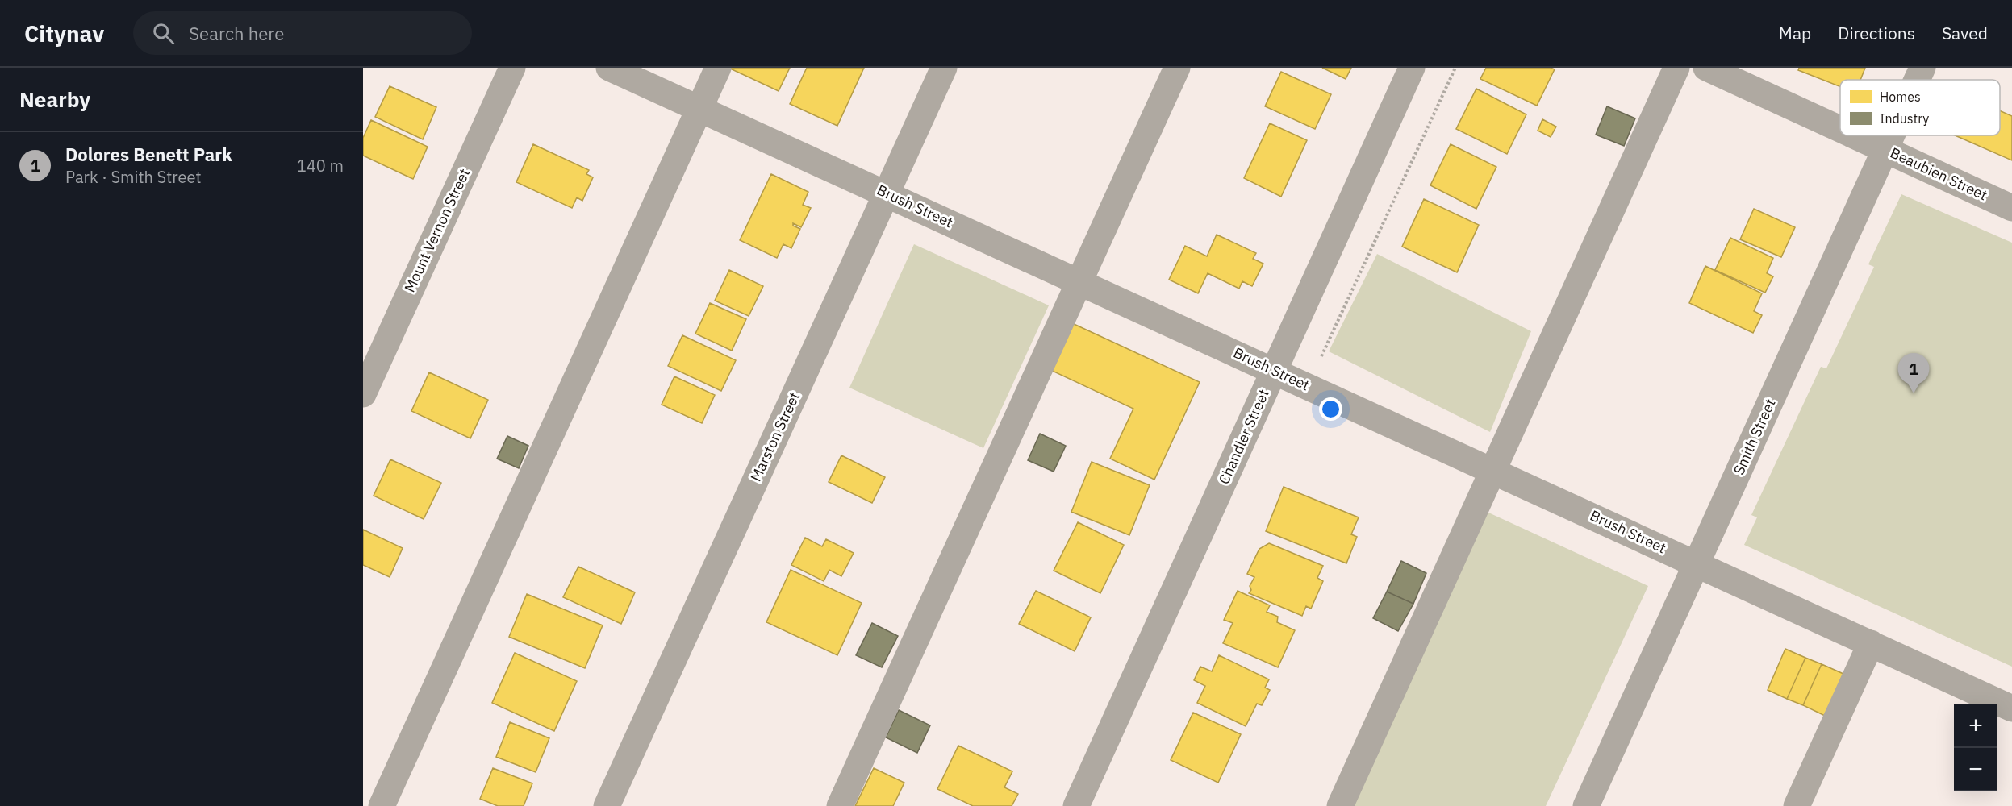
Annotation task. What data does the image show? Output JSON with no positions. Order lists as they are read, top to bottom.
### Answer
{
  "streets": {
    "street": [
      "Beaubien Street",
      "Brush Street",
      "Mount Vernon Street",
      "Marston Street",
      "Chandler Street",
      "Smith Street"
    ]
  },
  "crossings": [
    ["Beaubien Street", "Smith Street"],
    ["Brush Street", "Marston Street"],
    ["Brush Street", "Chandler Street"],
    ["Brush Street", "Smith Street"]
  ],
  "legend": ["Homes", "Industry"],
  "page": {
    "header": "Citynav",
    "search": "Search here",
    "nav": ["Map", "Directions", "Saved"],
    "heading": "Nearby",
    "list": [
      {
        "mark": "1",
        "name": "Dolores Benett Park",
        "note": "Park · Smith Street",
        "value": "140 m"
      }
    ],
    "pins": "1",
    "map_buttons": ["+", "−"]
  }
}
